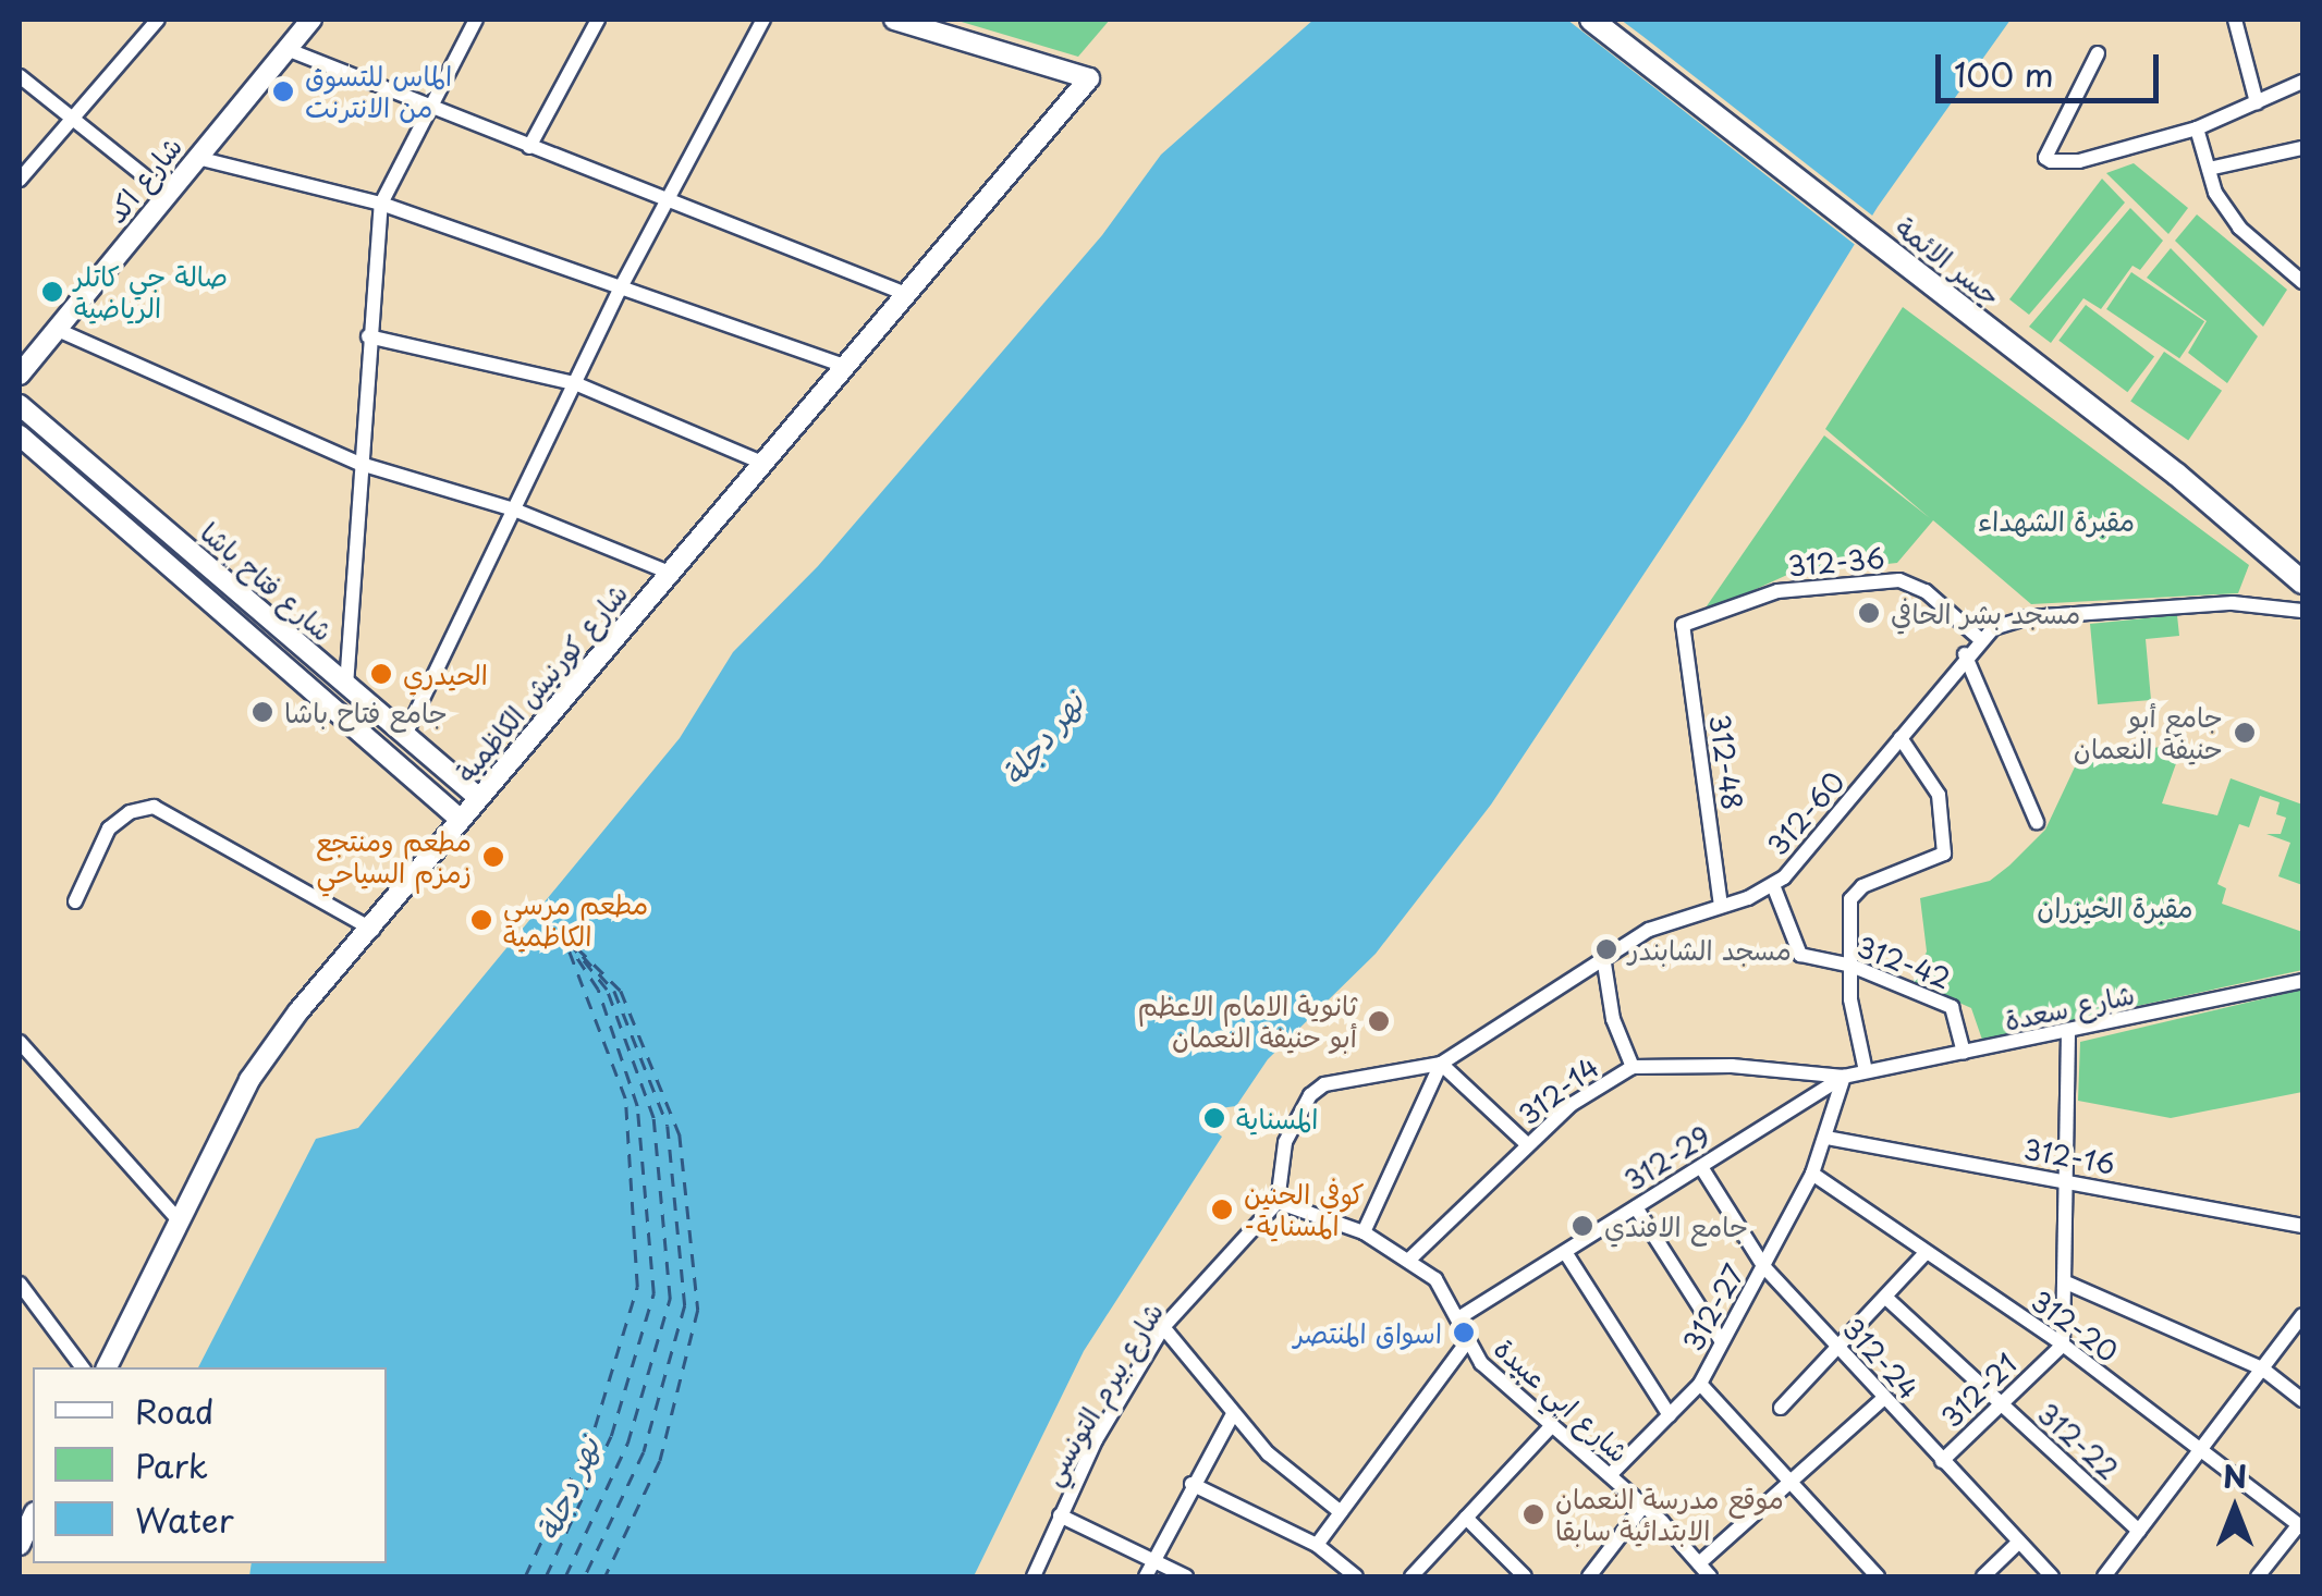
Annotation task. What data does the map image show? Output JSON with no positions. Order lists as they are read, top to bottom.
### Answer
{
  "streets": {
    "main road": ["جسر الائمة"],
    "street": [
      "شارع اكد",
      "312-36",
      "شارع فتاح باشا",
      "شارع كورنيش الكاظمية",
      "312-48",
      "312-60",
      "312-42",
      "شارع سعدة",
      "312-14",
      "312-16",
      "312-29",
      "312-27",
      "312-20",
      "312-24",
      "312-21",
      "شارع بيرم التونسي",
      "شارع ابي عبيدة",
      "312-22"
    ]
  },
  "crossings": [
    ["312-36", "312-48"],
    ["312-36", "312-60"],
    ["شارع فتاح باشا", "شارع كورنيش الكاظمية"],
    ["312-48", "312-60"],
    ["312-60", "312-42"],
    ["312-60", "شارع بيرم التونسي"],
    ["312-60", "شارع ابي عبيدة"],
    ["312-42", "شارع سعدة"],
    ["شارع سعدة", "312-14"],
    ["شارع سعدة", "312-29"],
    ["شارع سعدة", "312-27"],
    ["312-14", "312-29"],
    ["312-14", "312-27"],
    ["312-14", "شارع ابي عبيدة"],
    ["312-16", "312-27"],
    ["312-29", "312-27"],
    ["312-29", "312-24"],
    ["312-29", "شارع ابي عبيدة"],
    ["312-27", "312-20"],
    ["312-27", "312-24"],
    ["312-27", "شارع ابي عبيدة"],
    ["312-20", "312-21"],
    ["312-24", "312-21"],
    ["312-21", "312-22"],
    ["شارع بيرم التونسي", "شارع ابي عبيدة"]
  ],
  "water": ["نهر دجلة"],
  "parks": ["مقبرة الشهداء", "مقبرة الخيزران"],
  "places": [
    "الماس للتسوق من الانترنت",
    "صالة جي كاتلر الرياضية",
    "مسجد بشر الحافي",
    "الحيدري",
    "جامع فتاح باشا",
    "جامع أبو حنيفة النعمان",
    "مطعم ومنتجع زمزم السياحي",
    "مطعم مرسى الكاظمية",
    "مسجد الشابندر",
    "ثانوية الامام الاعظم أبو حنيفة النعمان",
    "المسناية",
    "كوفي الحنين -المسناية",
    "جامع الافندي",
    "اسواق المنتصر",
    "موقع مدرسة النعمان الابتدائية سابقا"
  ],
  "legend": ["Road", "Park", "Water"],
  "scale_bar": "100 m",
  "north": "top"
}
